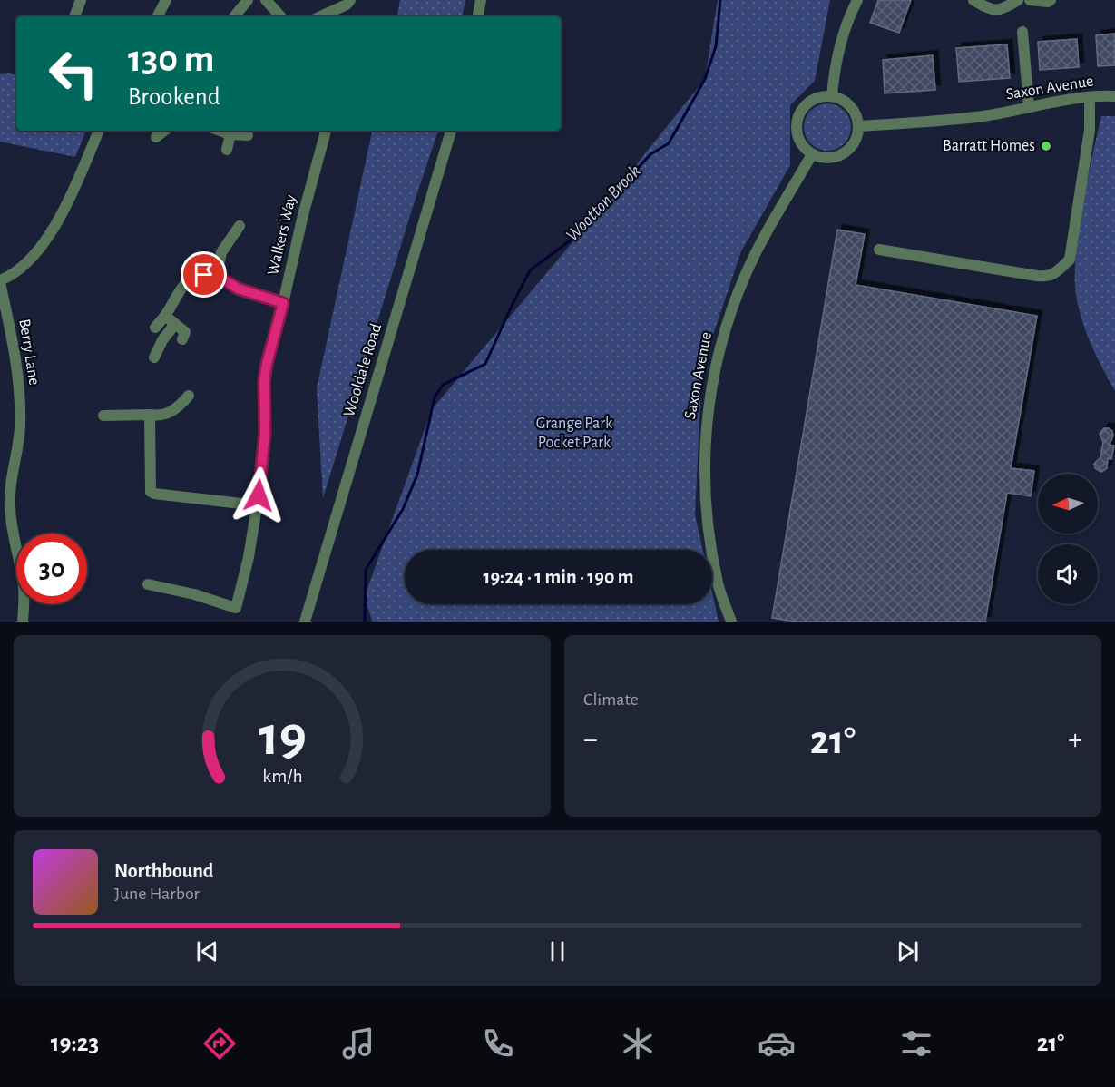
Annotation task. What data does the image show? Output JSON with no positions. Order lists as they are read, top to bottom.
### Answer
{
  "streets": {
    "street": [
      "Saxon Avenue",
      "Walkers Way",
      "Berry Lane",
      "Wooldale Road"
    ]
  },
  "water": ["Wootton Brook"],
  "parks": ["Grange Park Pocket Park"],
  "places": ["Barratt Homes"],
  "north": "left",
  "page": {
    "turn": ["130 m", "Brookend"],
    "limit": "30",
    "trip": "19:24 · 1 min · 190 m",
    "tile": "Climate",
    "heat": ["−", "21°", "+"],
    "song": ["Northbound", "June Harbor"],
    "tabs": ["19:23", "21°"],
    "gauge": ["19", "km/h"]
  }
}
